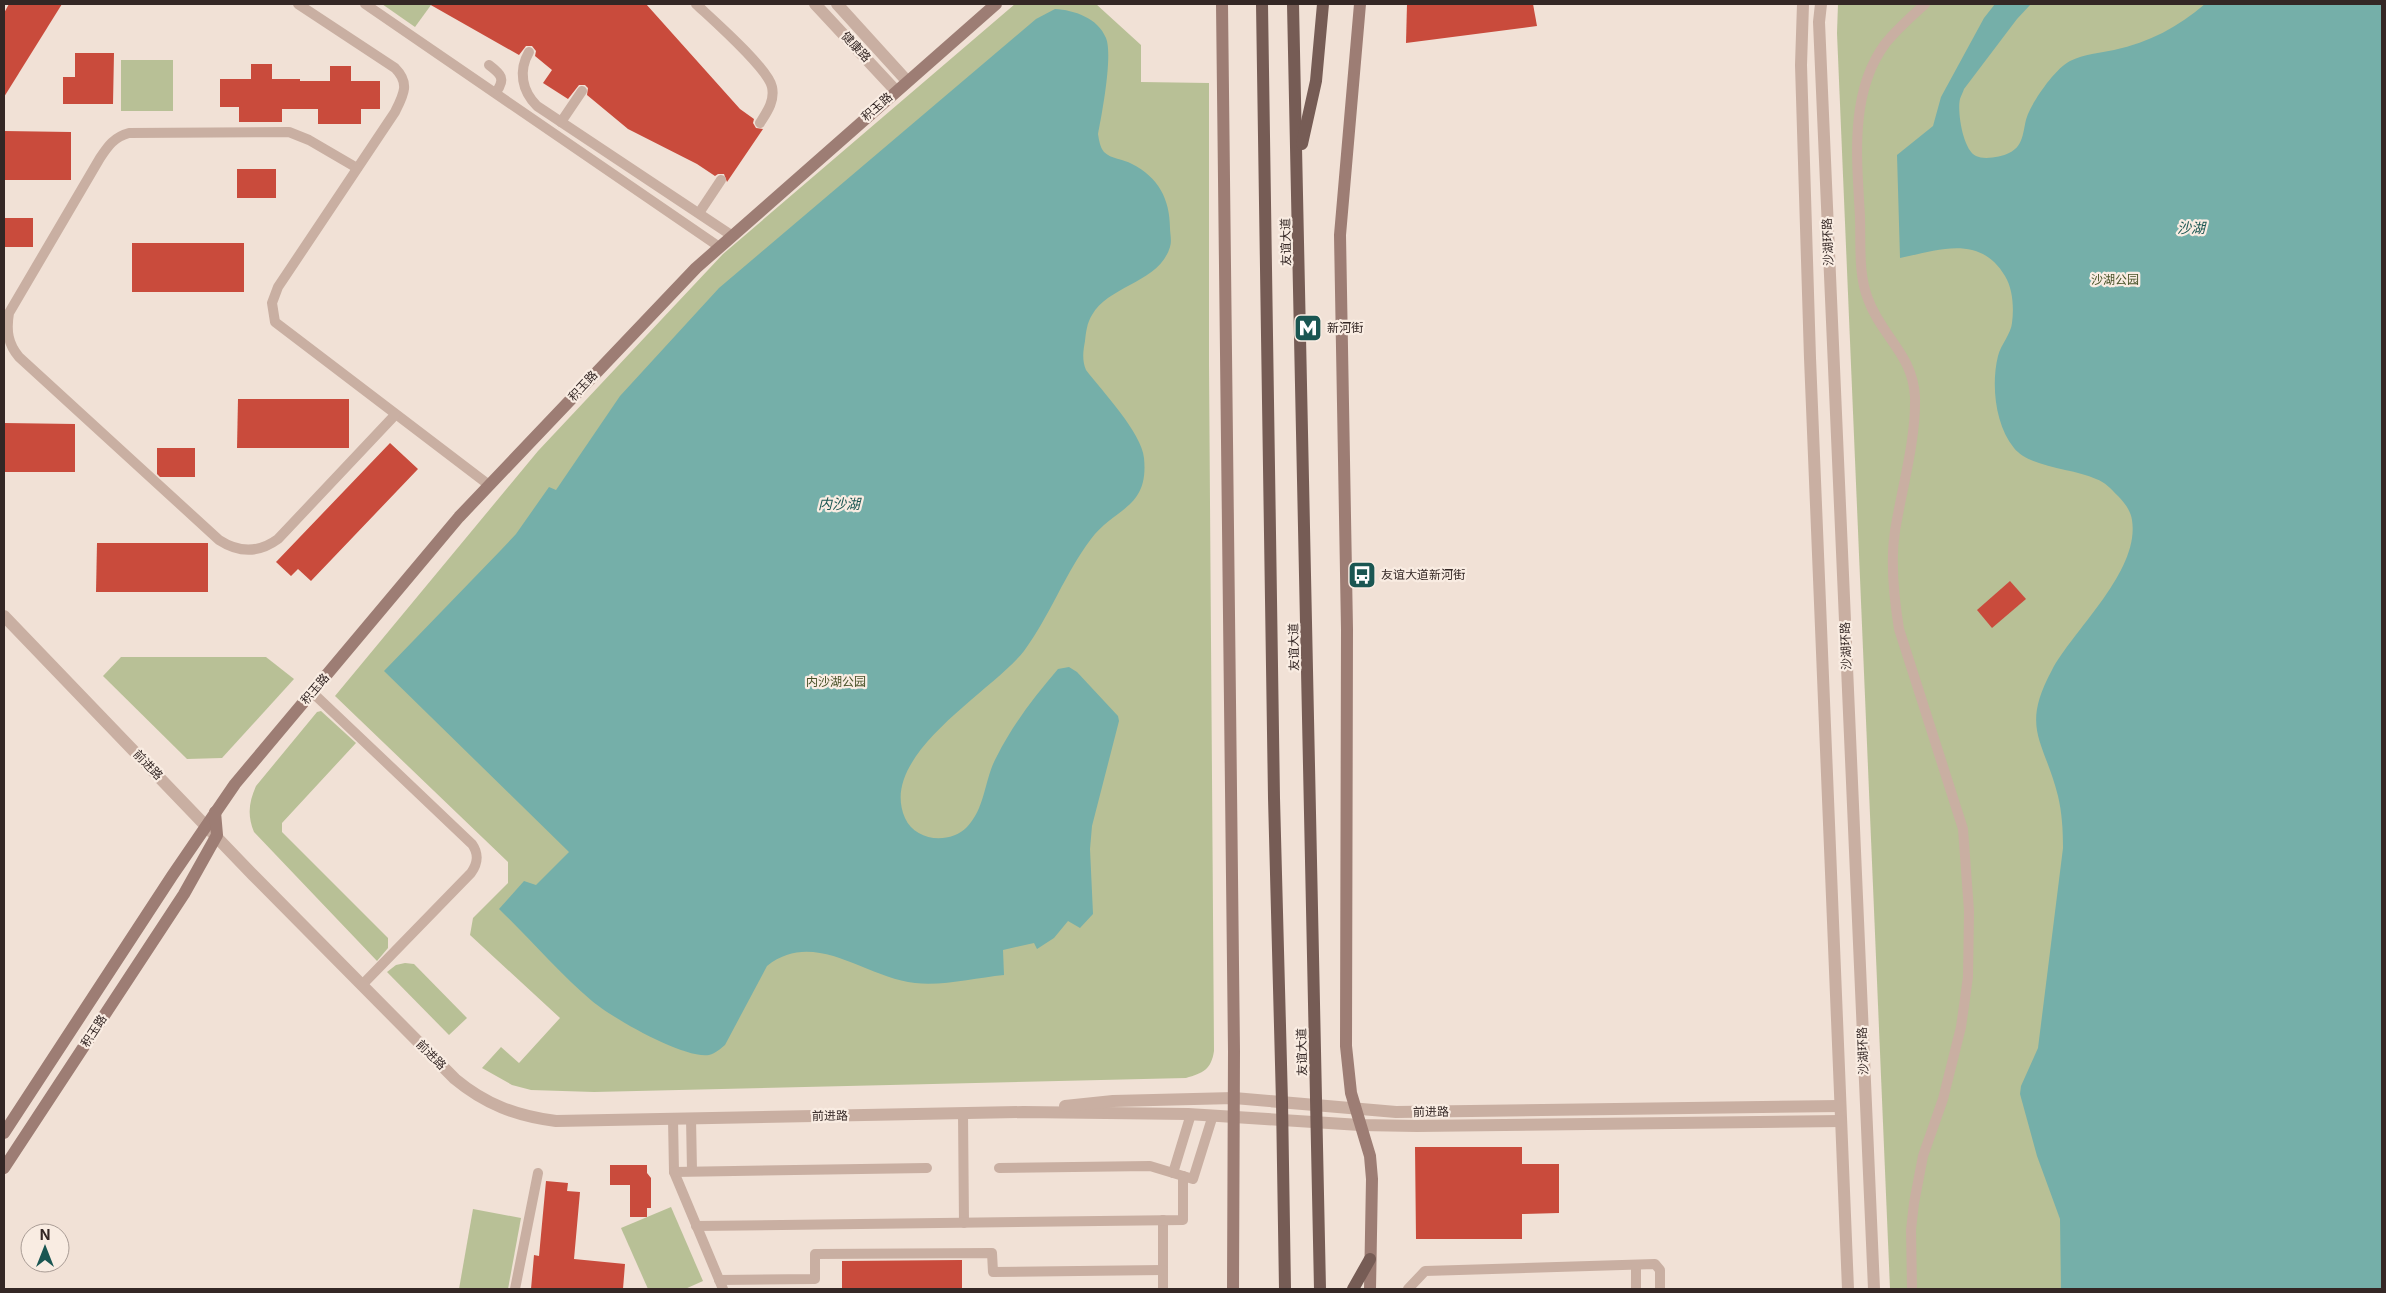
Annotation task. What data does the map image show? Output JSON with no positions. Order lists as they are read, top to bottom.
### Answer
{
  "streets": {
    "main road": ["积玉路", "友谊大道"],
    "street": ["健康路", "沙湖环路", "前进路"]
  },
  "crossings": [
    ["健康路", "积玉路"],
    ["积玉路", "前进路"],
    ["友谊大道", "前进路"],
    ["沙湖环路", "前进路"]
  ],
  "water": ["沙湖", "内沙湖"],
  "parks": ["沙湖公园", "内沙湖公园"],
  "places": {
    "metro station": ["新河街"],
    "bus stop": ["友谊大道新河街"]
  },
  "north": "top"
}
